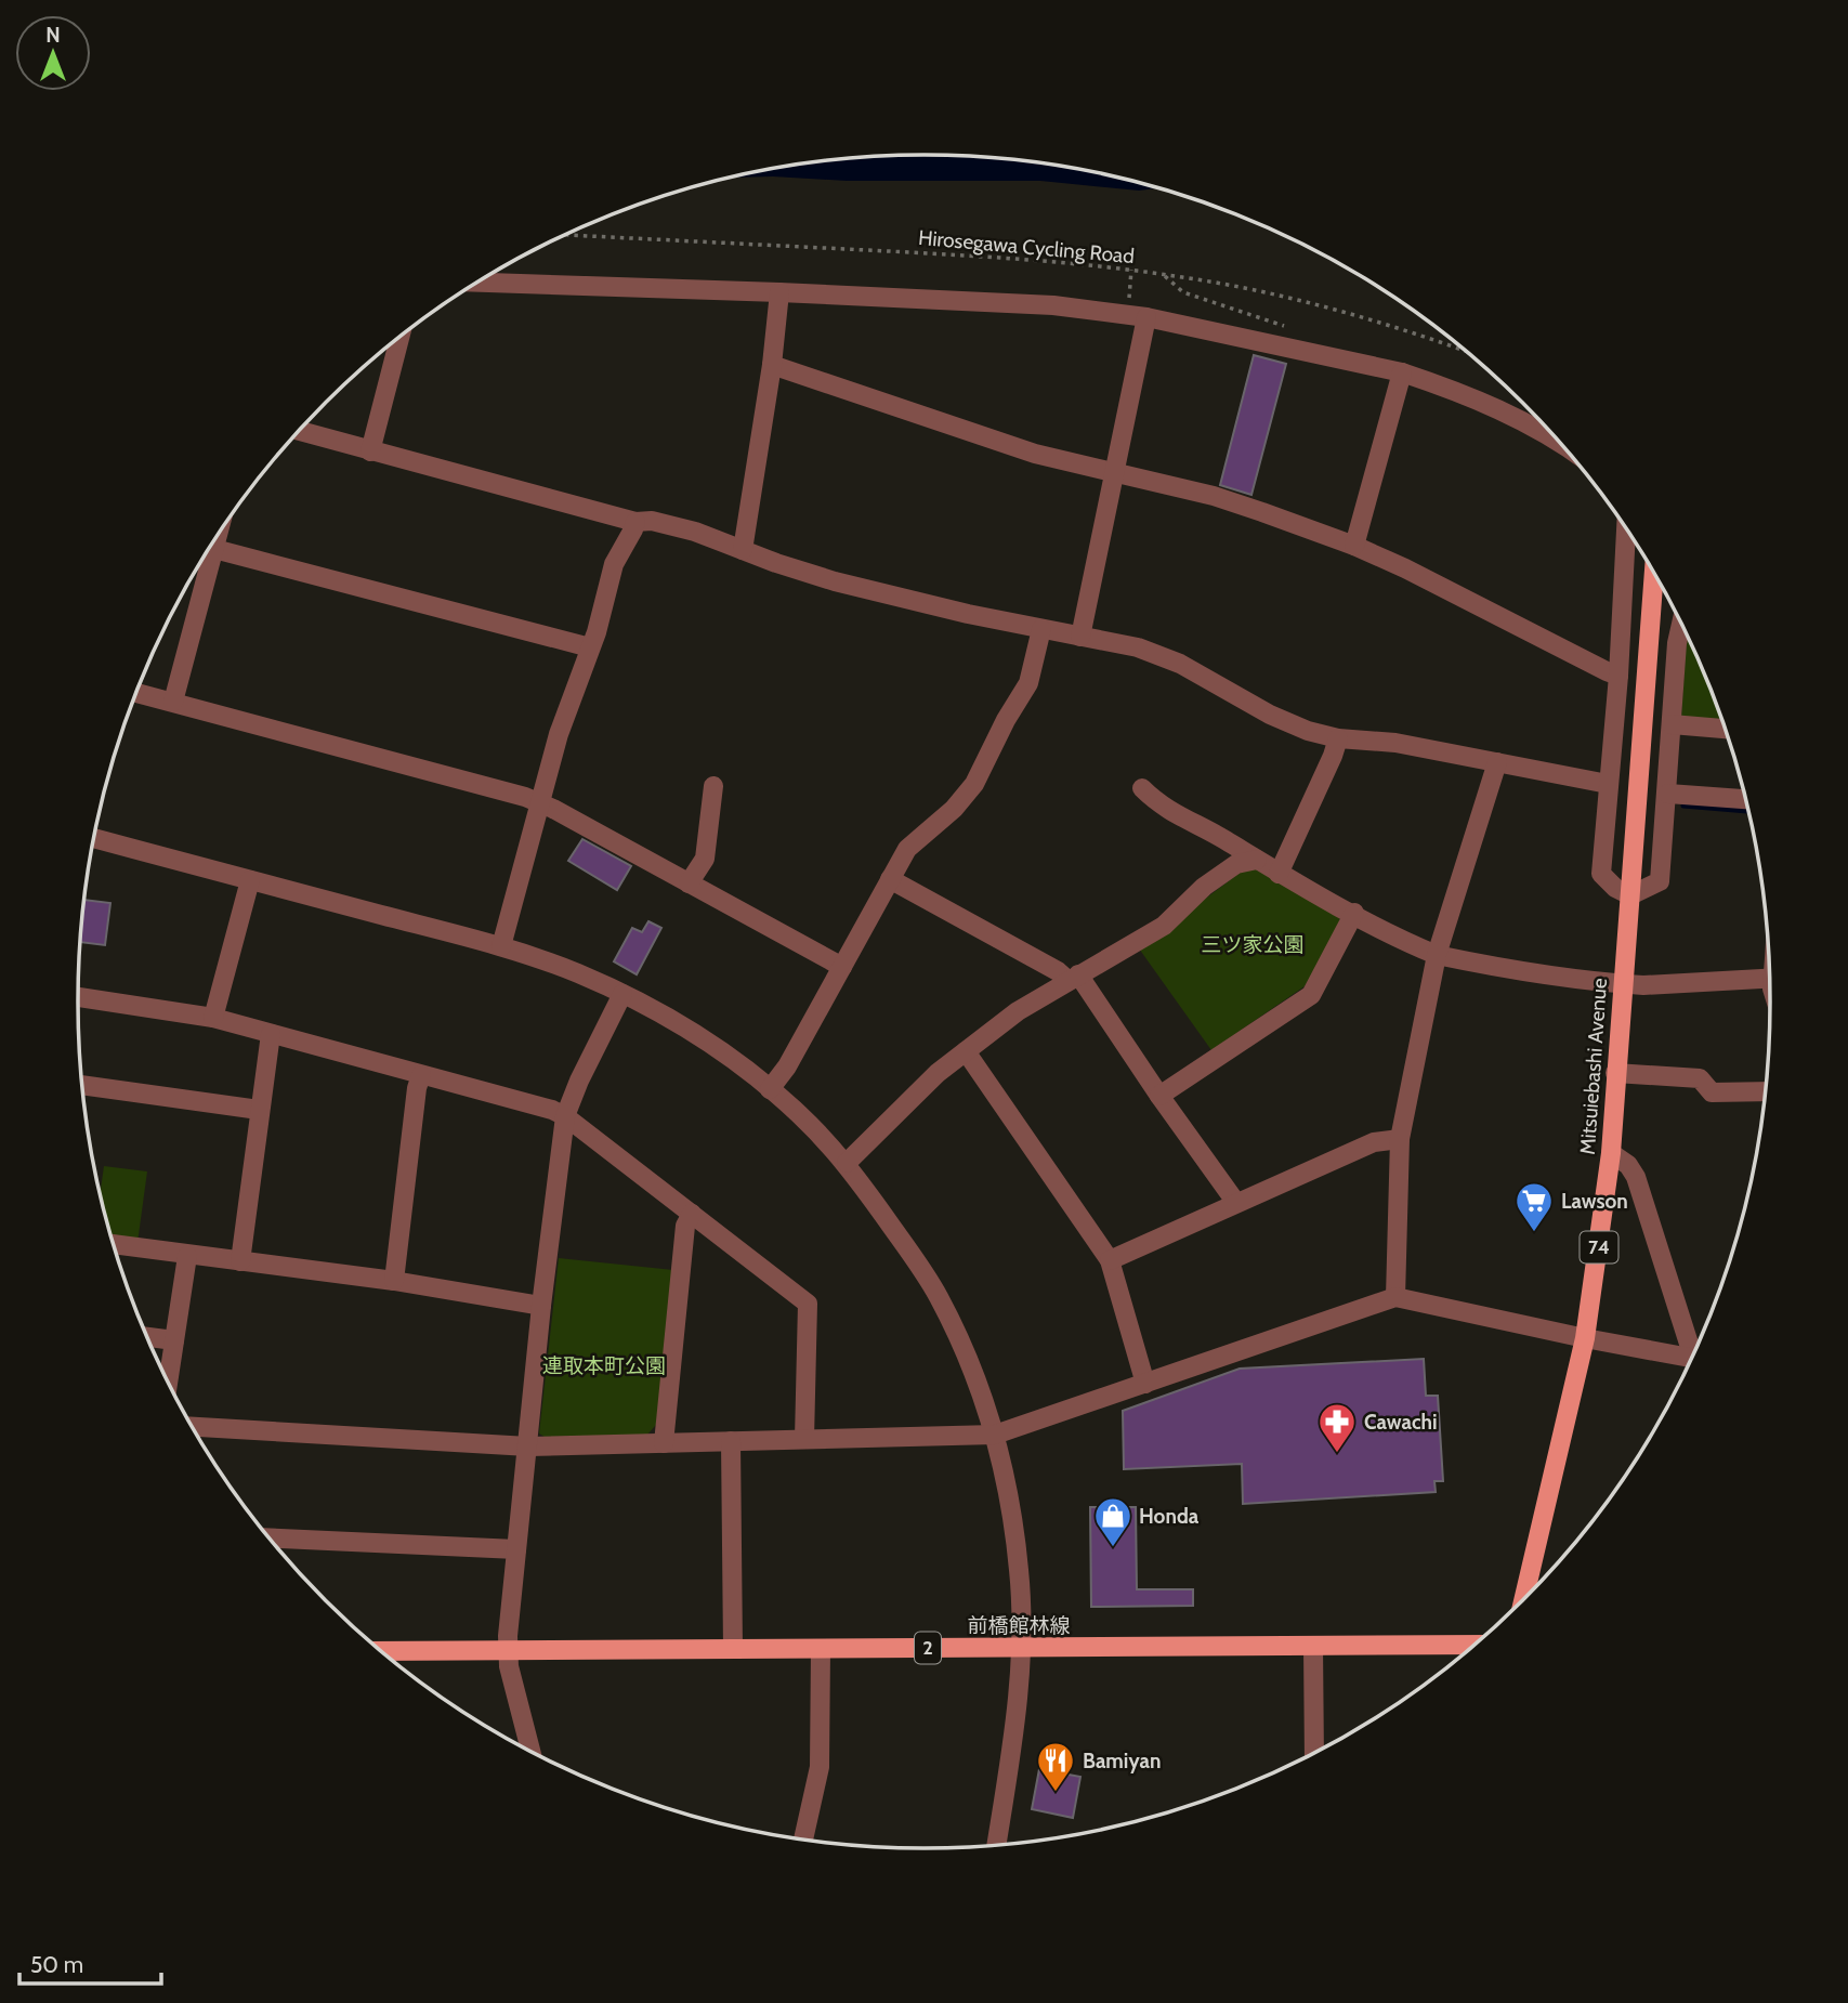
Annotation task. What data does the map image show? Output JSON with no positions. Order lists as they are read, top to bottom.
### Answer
{
  "streets": {
    "main road": [
      "Mitsuiebashi Avenue",
      "74",
      "前橋館林線",
      "2"
    ],
    "path": ["Hirosegawa Cycling Road"]
  },
  "parks": ["三ツ家公園", "連取本町公園"],
  "places": {
    "supermarket": ["Lawson"],
    "pharmacy": ["Cawachi"],
    "shop": ["Honda"],
    "restaurant": ["Bamiyan"]
  },
  "scale_bar": "50 m",
  "north": "top"
}
